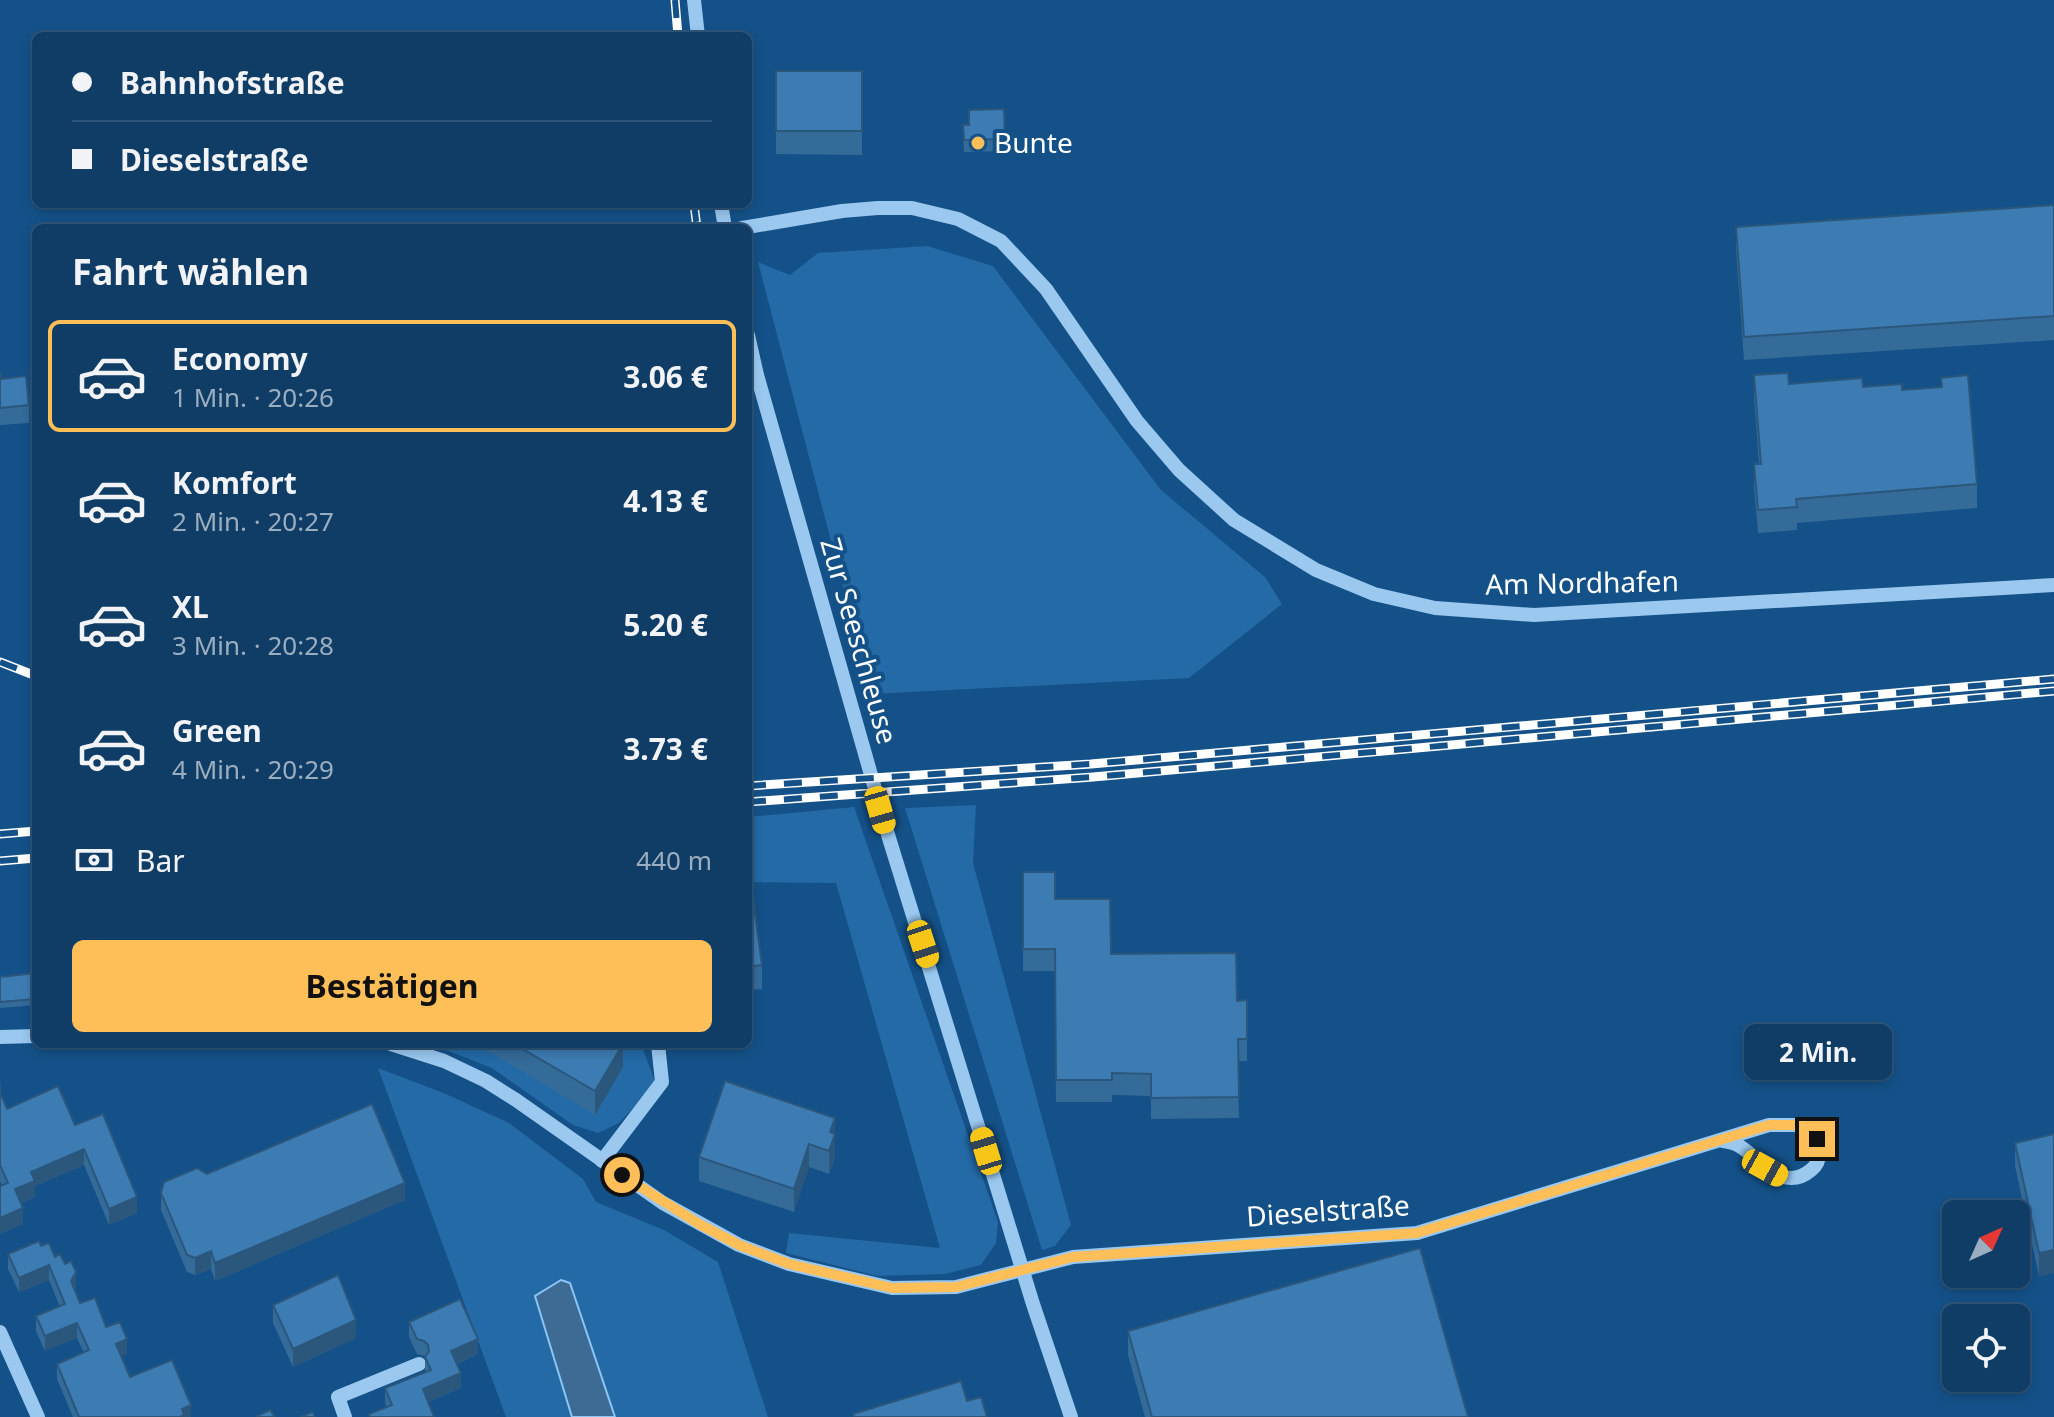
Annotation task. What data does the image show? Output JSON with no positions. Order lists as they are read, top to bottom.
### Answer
{
  "streets": {
    "street": ["Am Nordhafen", "Zur Seeschleuse", "Dieselstraße"]
  },
  "crossings": [
    ["Zur Seeschleuse", "Dieselstraße"]
  ],
  "places": ["Bunte"],
  "north": "top right",
  "page": {
    "banner": ["Bahnhofstraße", "Dieselstraße"],
    "heading": "Fahrt wählen",
    "list": [
      {
        "name": "Economy",
        "note": "1 Min. · 20:26",
        "value": "3.06 €"
      },
      {
        "name": "Komfort",
        "note": "2 Min. · 20:27",
        "value": "4.13 €"
      },
      {
        "name": "XL",
        "note": "3 Min. · 20:28",
        "value": "5.20 €"
      },
      {
        "name": "Green",
        "note": "4 Min. · 20:29",
        "value": "3.73 €"
      }
    ],
    "pay": ["Bar", "440 m"],
    "buttons": "Bestätigen",
    "bubble": "2 Min."
  }
}
